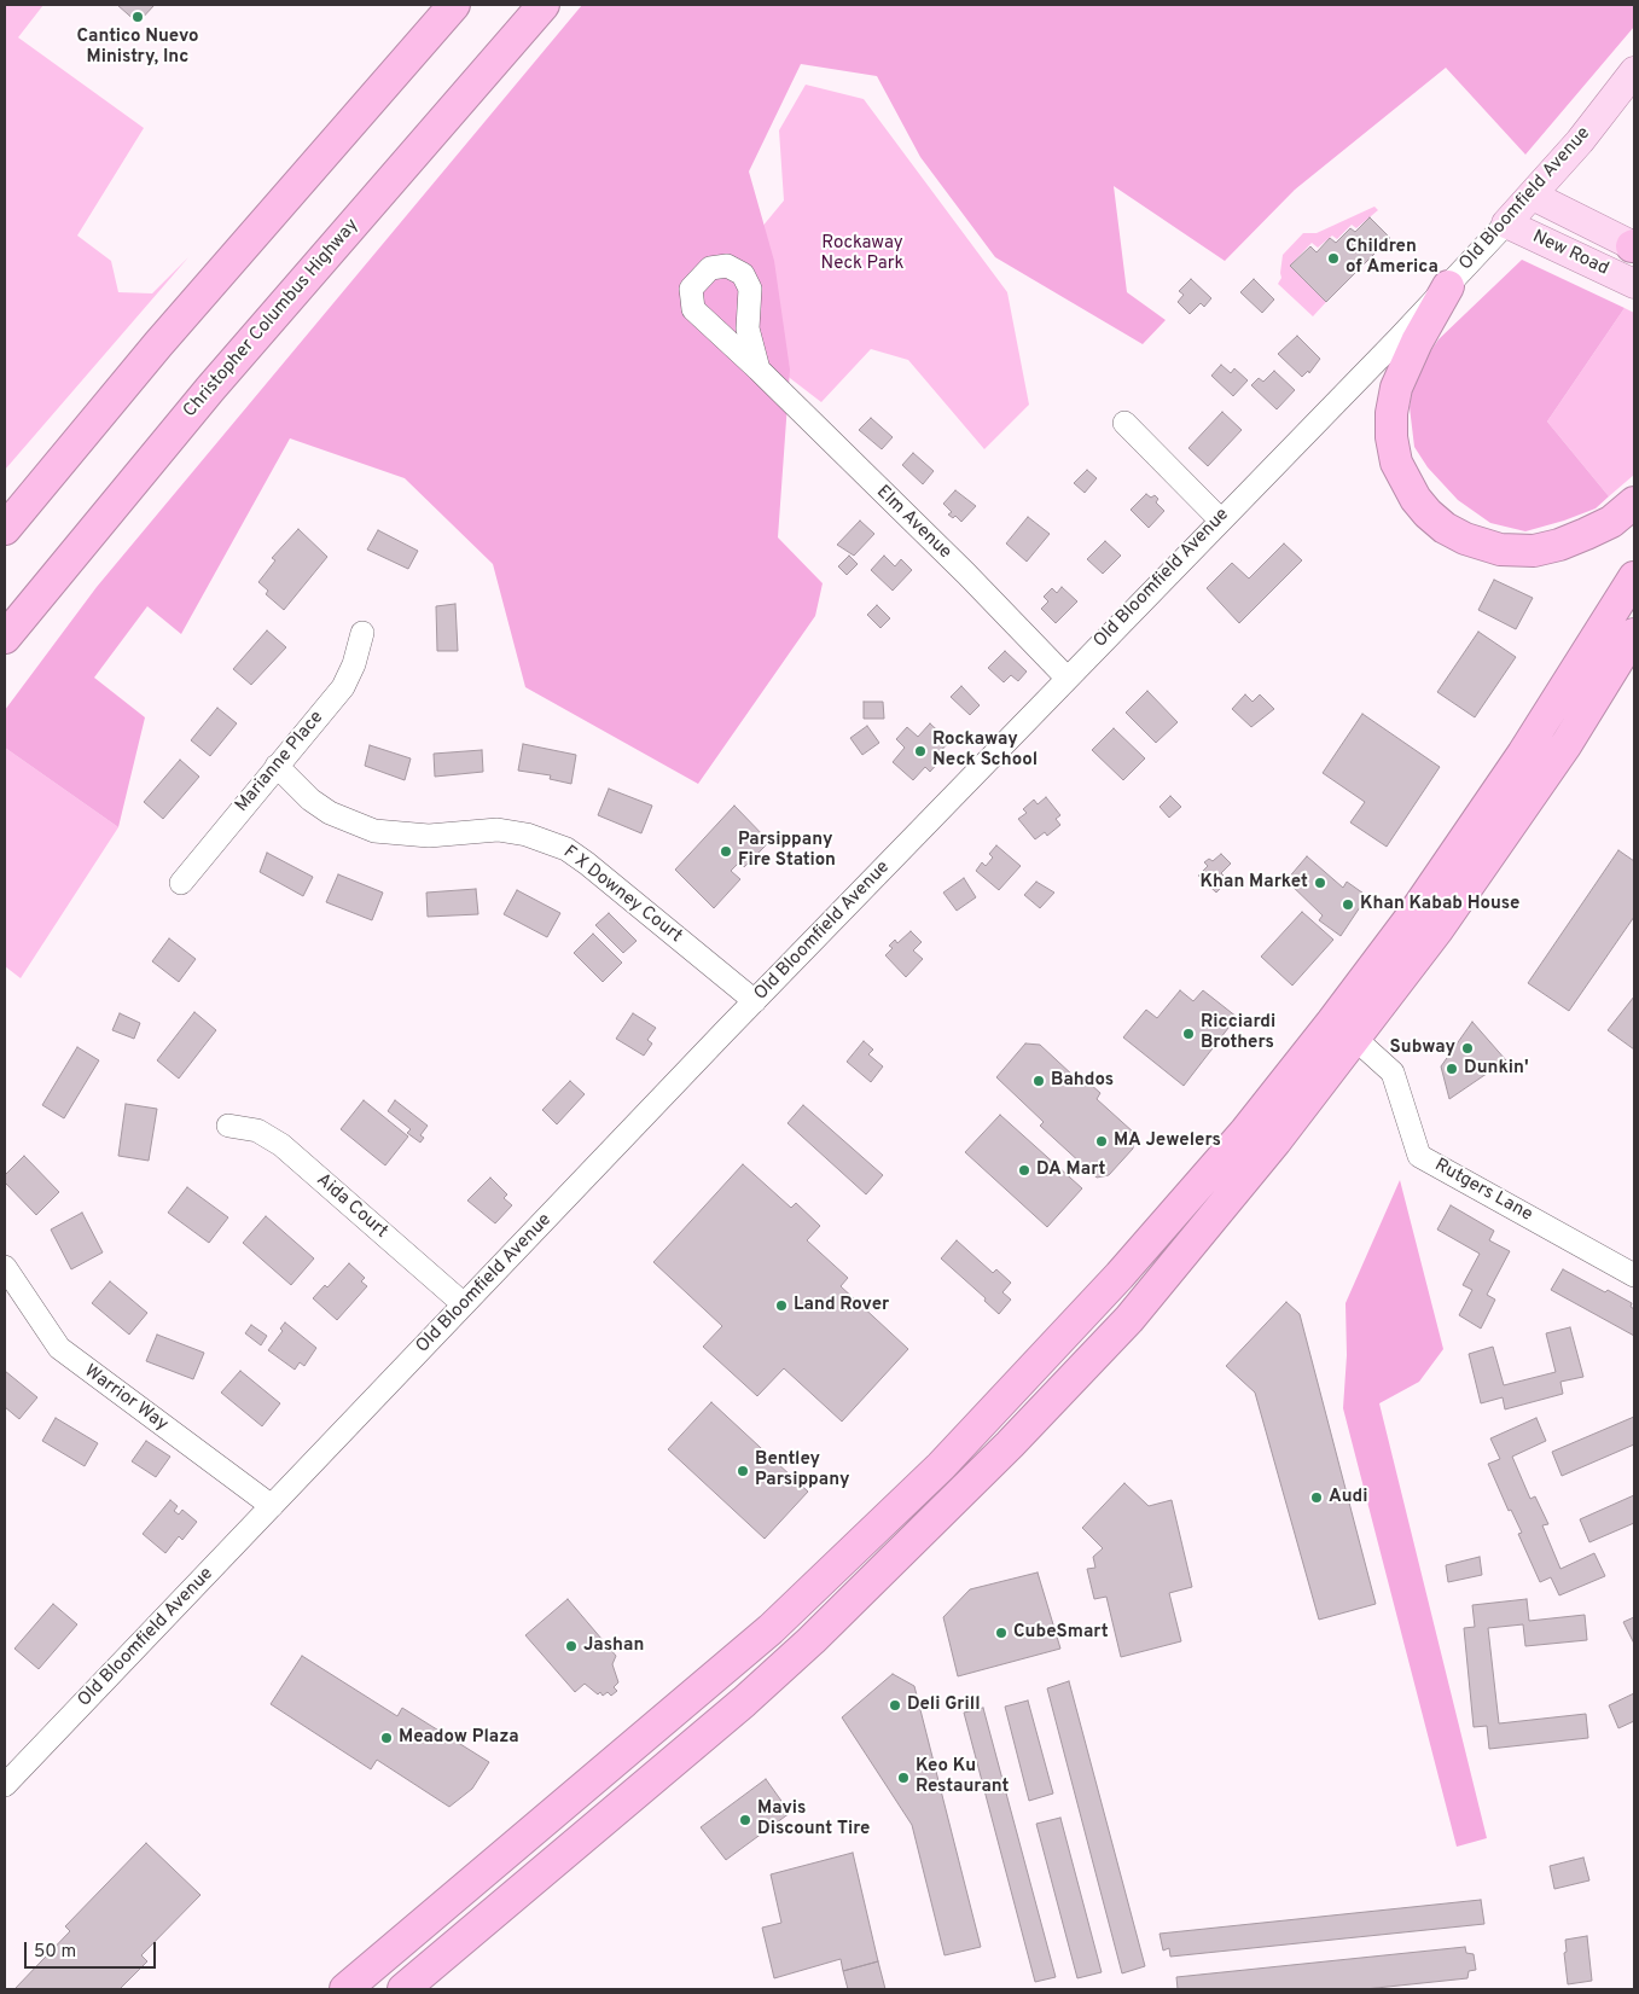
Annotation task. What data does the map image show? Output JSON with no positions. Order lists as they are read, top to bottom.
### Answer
{
  "streets": {
    "highway": ["Christopher Columbus Highway"],
    "main road": ["Old Bloomfield Avenue", "New Road"],
    "street": [
      "Elm Avenue",
      "Marianne Place",
      "F X Downey Court",
      "Rutgers Lane",
      "Aida Court",
      "Warrior Way"
    ]
  },
  "crossings": [
    ["Old Bloomfield Avenue", "New Road"],
    ["Old Bloomfield Avenue", "Elm Avenue"],
    ["Old Bloomfield Avenue", "F X Downey Court"],
    ["Old Bloomfield Avenue", "Aida Court"],
    ["Old Bloomfield Avenue", "Warrior Way"],
    ["Marianne Place", "F X Downey Court"]
  ],
  "parks": ["Rockaway Neck Park"],
  "places": [
    "Cantico Nuevo Ministry, Inc",
    "Children of America",
    "Rockaway Neck School",
    "Parsippany Fire Station",
    "Khan Market",
    "Khan Kabab House",
    "Ricciardi Brothers",
    "Subway",
    "Dunkin'",
    "Bahdos",
    "MA Jewelers",
    "DA Mart",
    "Land Rover",
    "Bentley Parsippany",
    "Audi",
    "CubeSmart",
    "Jashan",
    "Deli Grill",
    "Meadow Plaza",
    "Keo Ku Restaurant",
    "Mavis Discount Tire"
  ],
  "scale_bar": "50 m"
}
